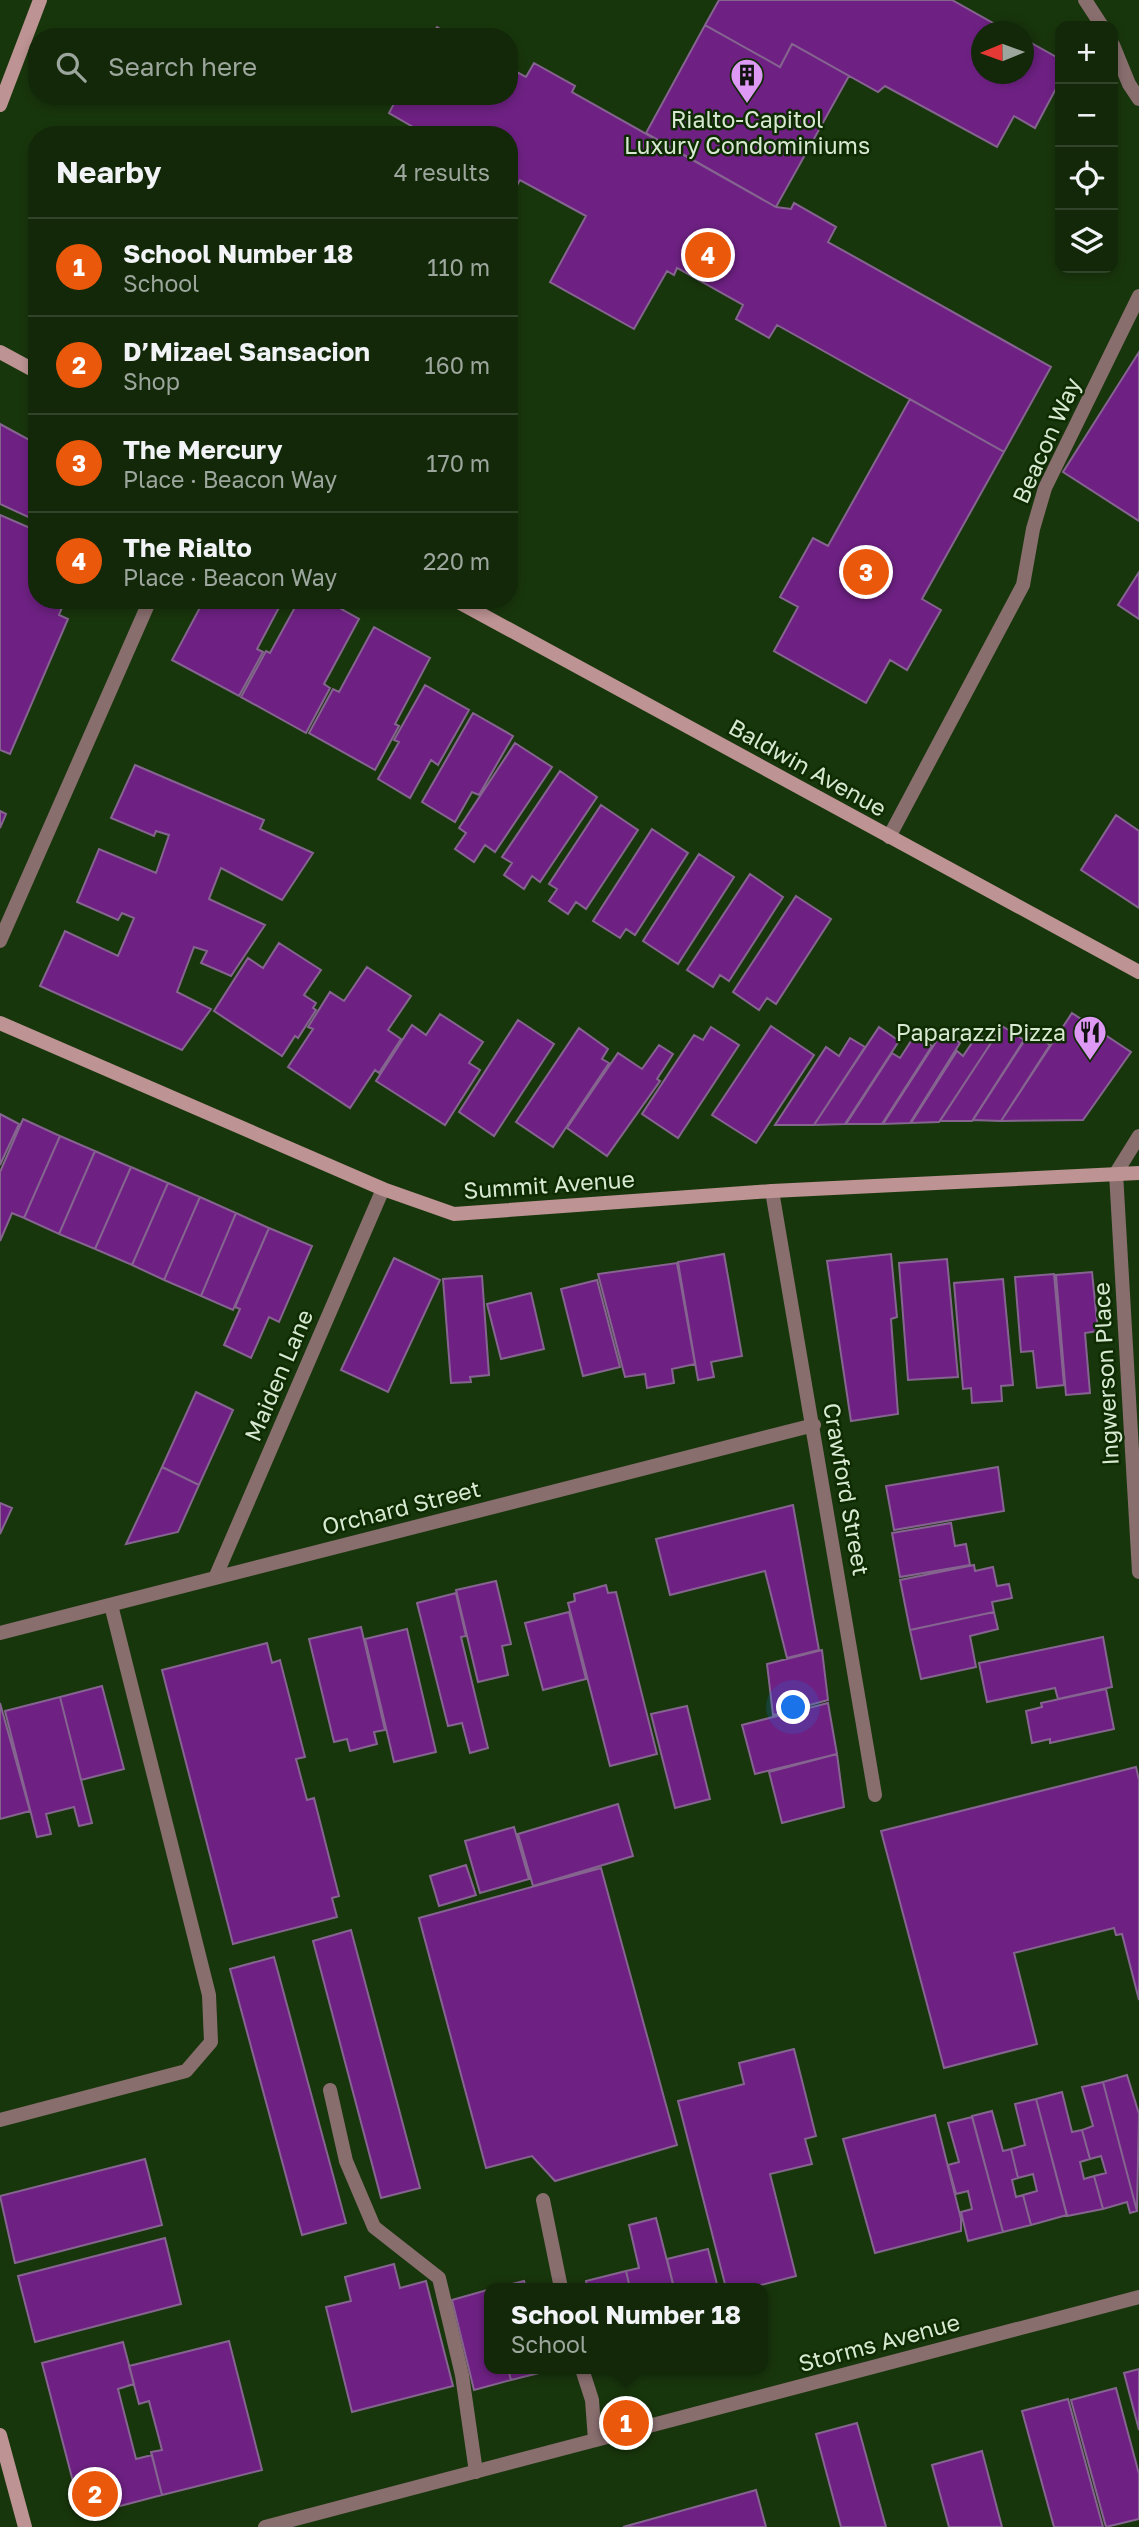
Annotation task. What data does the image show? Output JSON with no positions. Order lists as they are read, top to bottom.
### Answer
{
  "streets": {
    "main road": ["Baldwin Avenue", "Summit Avenue"],
    "street": [
      "Beacon Way",
      "Ingwerson Place",
      "Maiden Lane",
      "Crawford Street",
      "Orchard Street",
      "Storms Avenue"
    ]
  },
  "crossings": [
    ["Beacon Way", "Baldwin Avenue"],
    ["Summit Avenue", "Ingwerson Place"],
    ["Summit Avenue", "Maiden Lane"],
    ["Summit Avenue", "Crawford Street"],
    ["Maiden Lane", "Orchard Street"],
    ["Crawford Street", "Orchard Street"]
  ],
  "places": {
    "building": ["Rialto-Capitol Luxury Condominiums"],
    "restaurant": ["Paparazzi Pizza"]
  },
  "north": "left",
  "page": {
    "map_buttons": ["+", "−"],
    "search": "Search here",
    "heading": ["Nearby", "4 results"],
    "list": [
      {
        "mark": "1",
        "name": "School Number 18",
        "note": "School",
        "value": "110 m"
      },
      {
        "mark": "2",
        "name": "D’Mizael Sansacion",
        "note": "Shop",
        "value": "160 m"
      },
      {
        "mark": "3",
        "name": "The Mercury",
        "note": "Place · Beacon Way",
        "value": "170 m"
      },
      {
        "mark": "4",
        "name": "The Rialto",
        "note": "Place · Beacon Way",
        "value": "220 m"
      }
    ],
    "pins": [
      "4",
      "3",
      "1",
      "2"
    ],
    "popup": ["School Number 18", "School"]
  }
}
